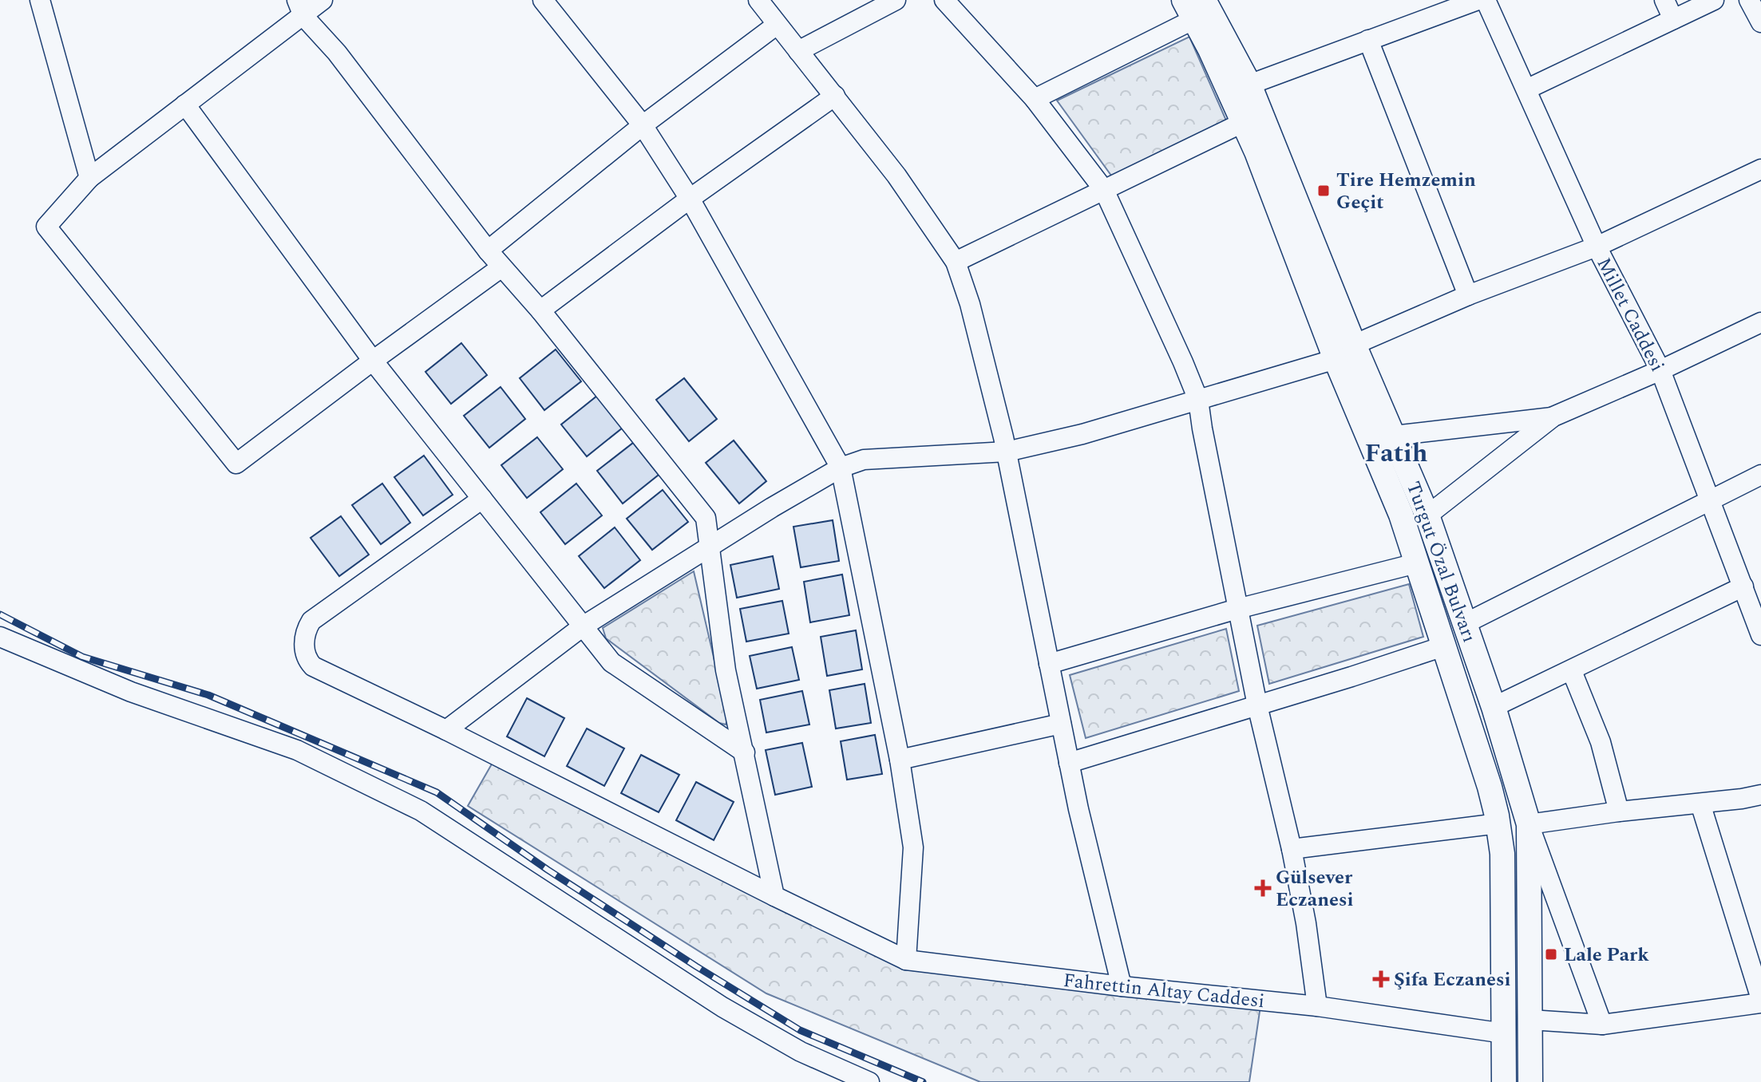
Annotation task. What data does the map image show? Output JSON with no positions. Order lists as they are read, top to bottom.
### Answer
{
  "streets": {
    "main road": ["Turgut Özal Bulvarı"],
    "street": ["Millet Caddesi", "Fahrettin Altay Caddesi"]
  },
  "crossings": [
    ["Turgut Özal Bulvarı", "Fahrettin Altay Caddesi"]
  ],
  "districts": ["Fatih"],
  "places": {
    "transit": ["Tire Hemzemin Geçit", "Lale Park"],
    "health": ["Gülsever Eczanesi", "Şifa Eczanesi"]
  }
}
